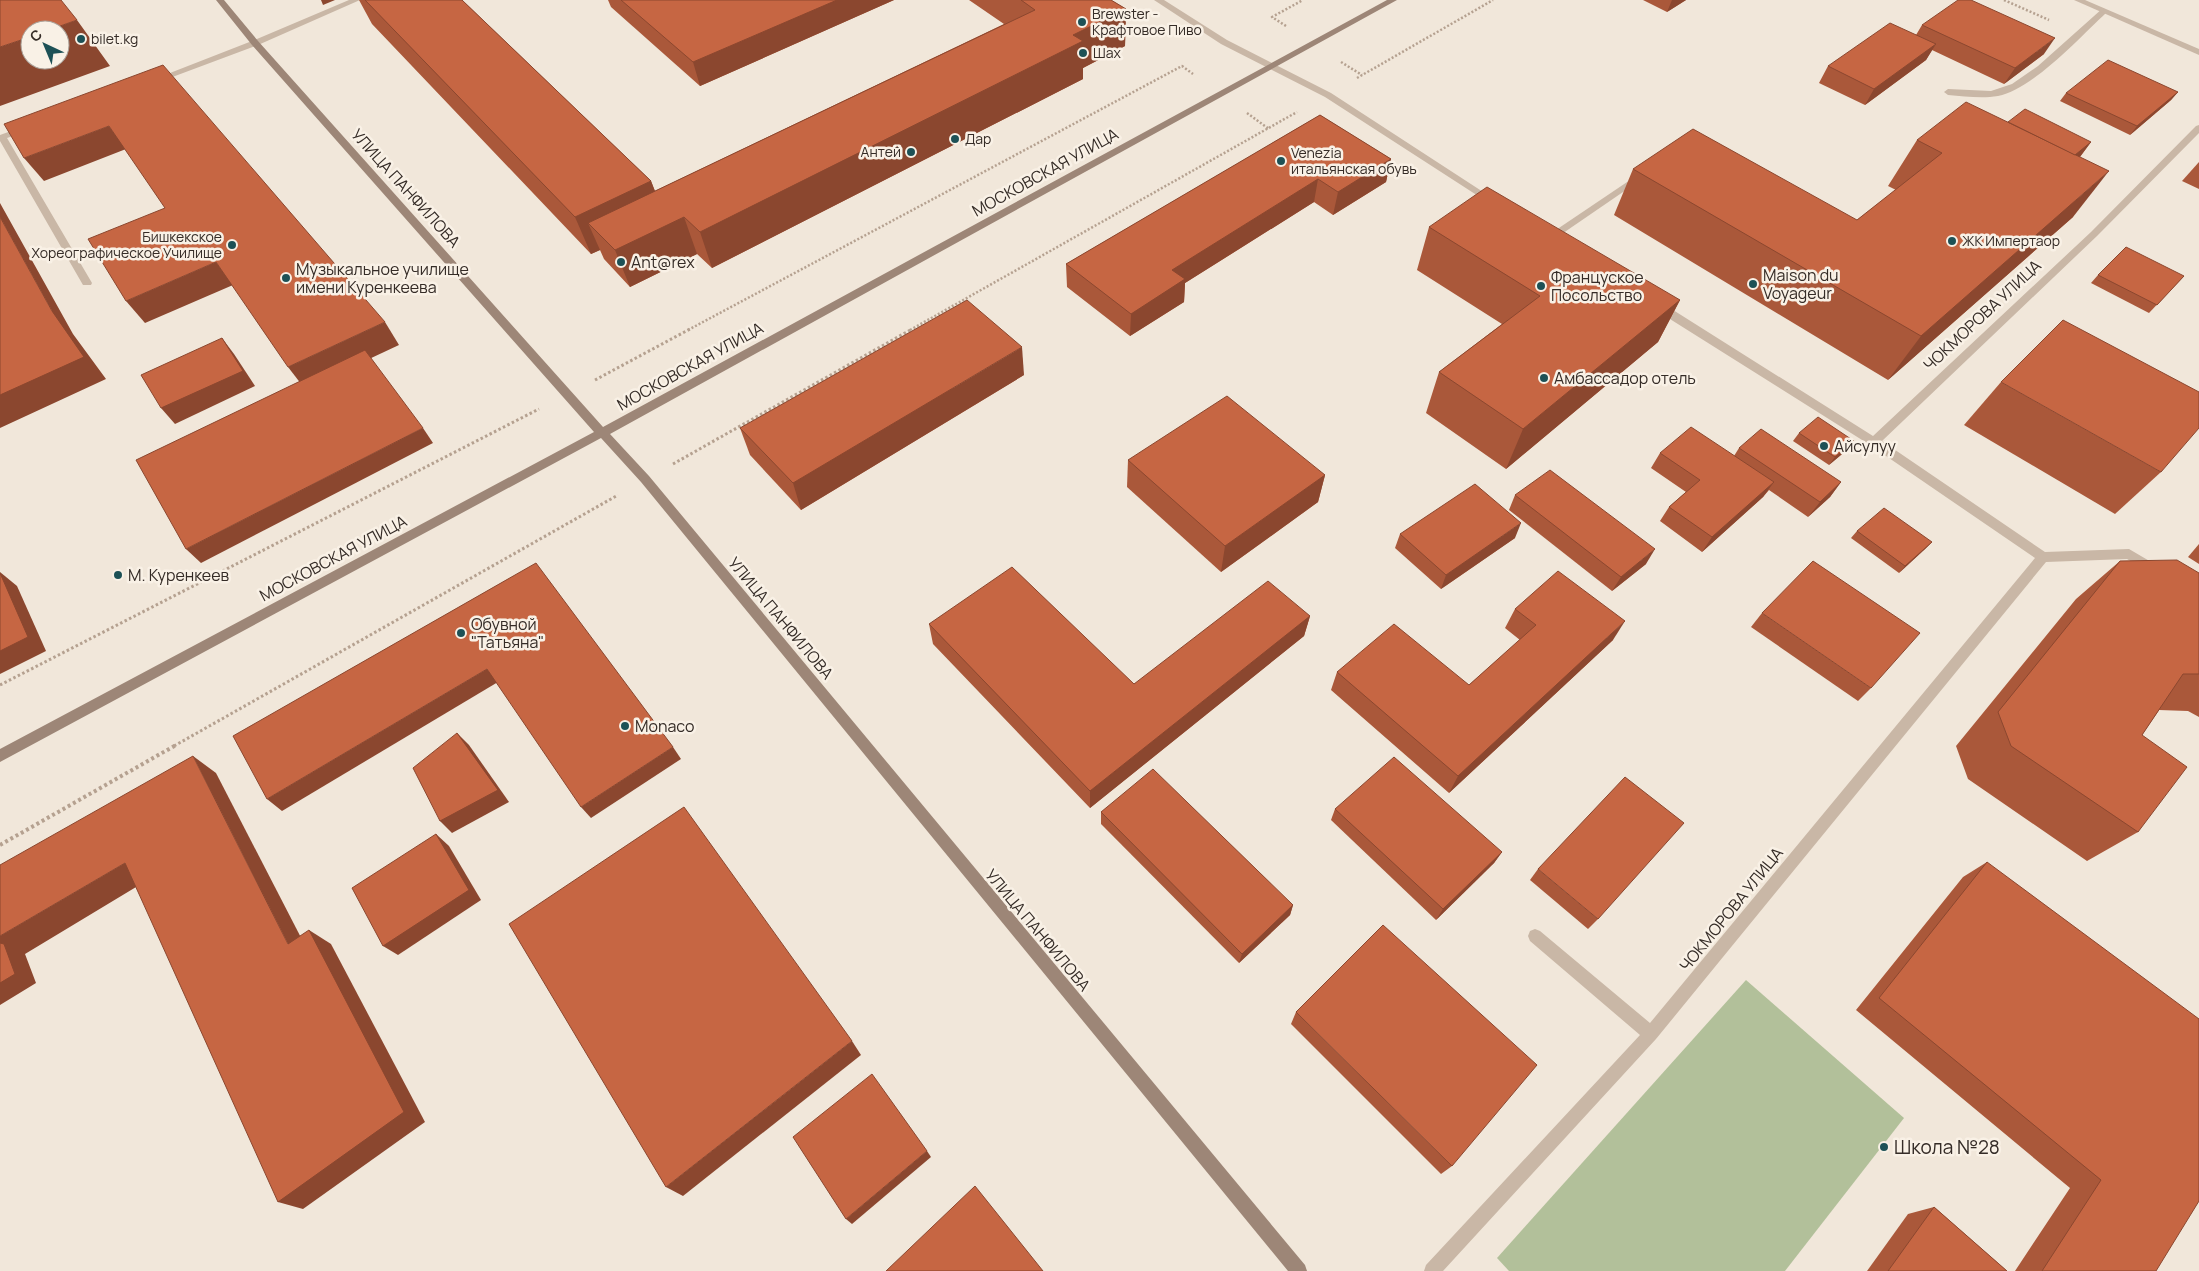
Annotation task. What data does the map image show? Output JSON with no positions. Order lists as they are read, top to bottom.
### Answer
{
  "streets": {
    "street": ["МОСКОВСКАЯ УЛИЦА", "УЛИЦА ПАНФИЛОВА", "ЧОКМОРОВА УЛИЦА"]
  },
  "crossings": [
    ["МОСКОВСКАЯ УЛИЦА", "УЛИЦА ПАНФИЛОВА"]
  ],
  "places": [
    "Brewster - Крафтовое Пиво",
    "bilet.kg",
    "Шах",
    "Дар",
    "Антей",
    "Venezia итальянская обувь",
    "ЖК Импертаор",
    "Бишкекское Хореографическое Училище",
    "Ant@rex",
    "Музыкальное училище имени Куренкеева",
    "Maison du Voyageur",
    "Француское Посольство",
    "Амбассадор отель",
    "Айсулуу",
    "М. Куренкеев",
    "Обувной \"Татьяна\"",
    "Monaco",
    "Школа №28"
  ],
  "north": "top left"
}
